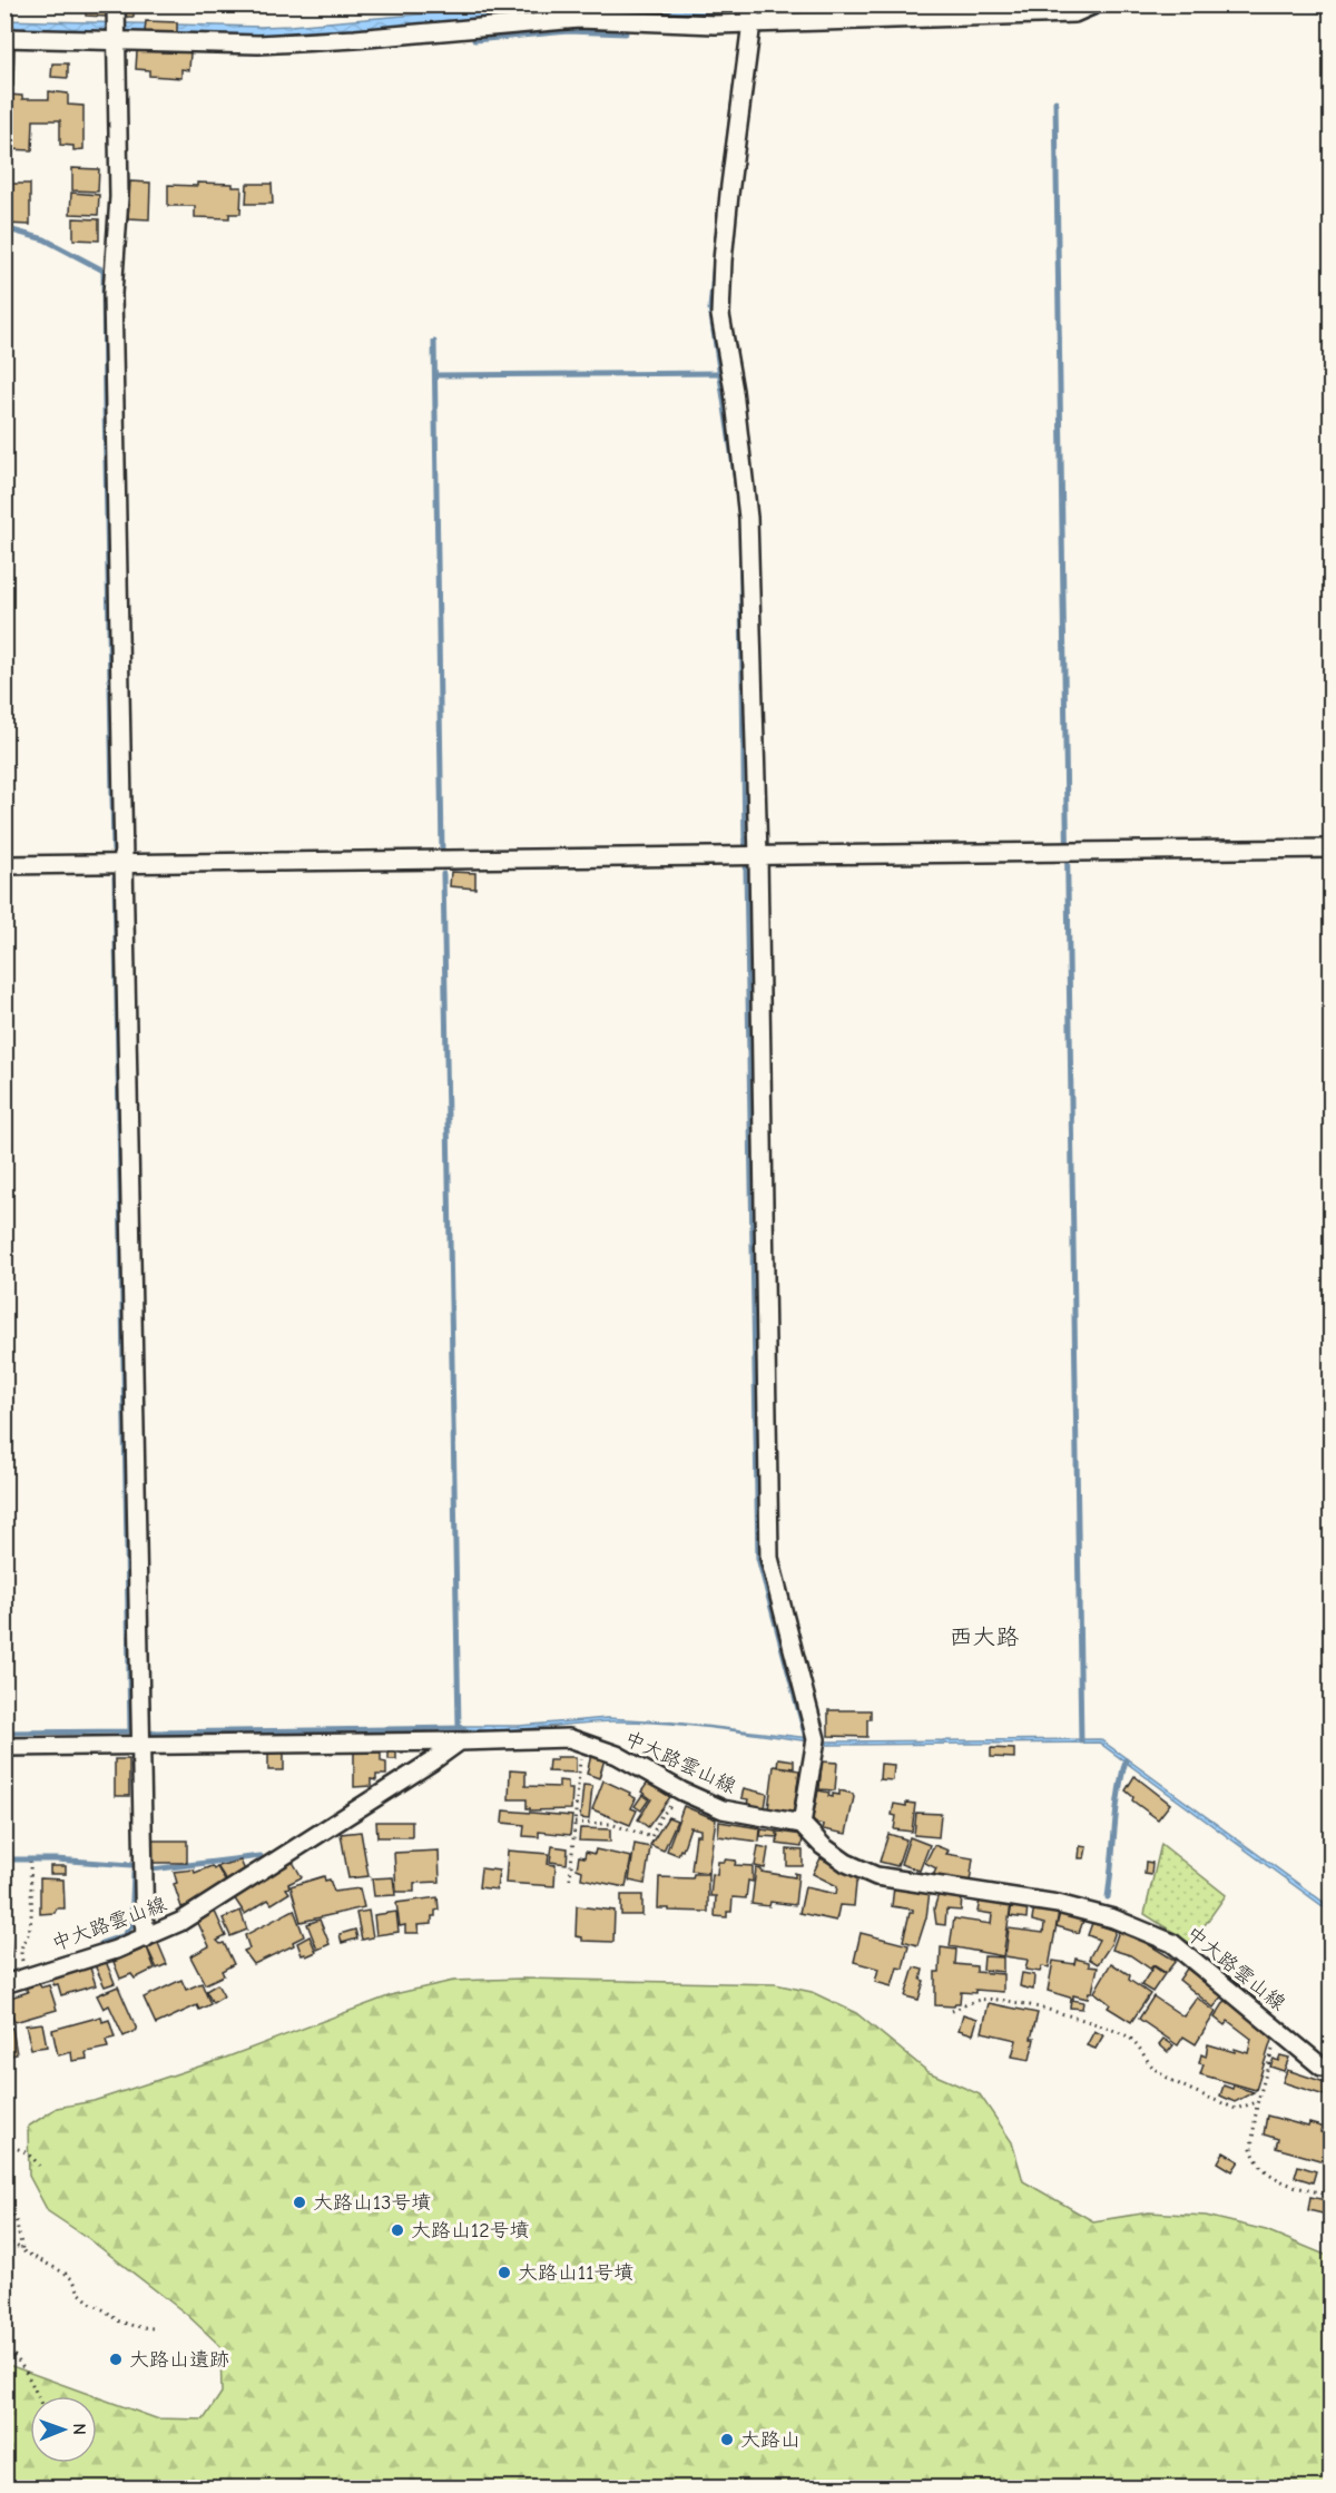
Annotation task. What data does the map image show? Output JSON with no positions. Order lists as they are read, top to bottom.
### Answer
{
  "streets": {
    "street": ["中大路雲山線"]
  },
  "districts": ["西大路"],
  "places": [
    "大路山13号墳",
    "大路山12号墳",
    "大路山11号墳",
    "大路山遺跡",
    "大路山"
  ],
  "north": "right"
}
